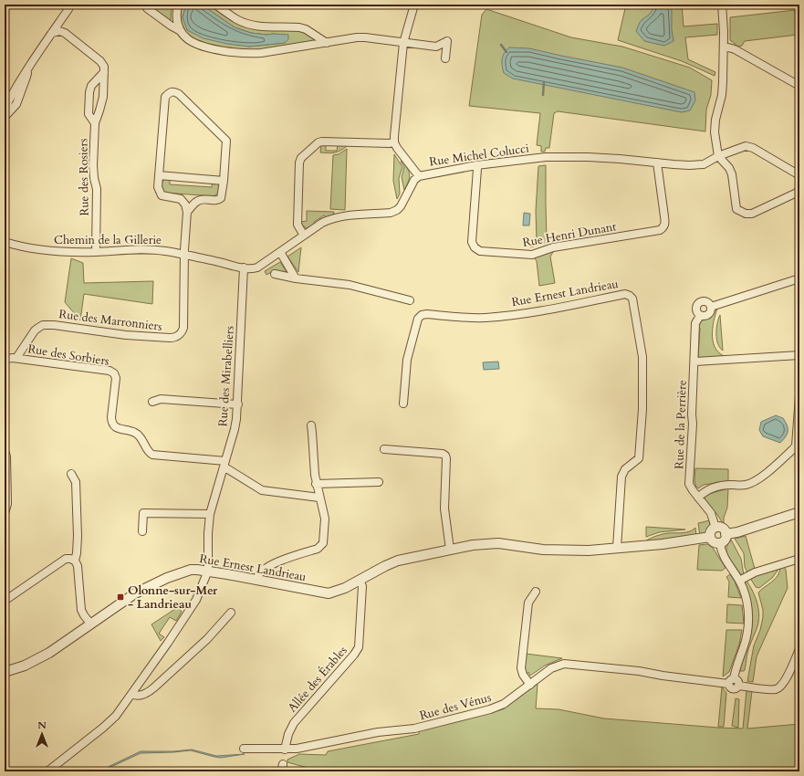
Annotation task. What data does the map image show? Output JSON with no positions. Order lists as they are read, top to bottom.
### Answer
{
  "streets": {
    "street": [
      "Rue Michel Colucci",
      "Rue des Rosiers",
      "Rue Henri Dunant",
      "Chemin de la Gillerie",
      "Rue Ernest Landrieau",
      "Rue des Marronniers",
      "Rue des Sorbiers",
      "Rue des Mirabelliers",
      "Rue de la Perrière",
      "Allée des Érables",
      "Rue des Vénus"
    ]
  },
  "crossings": [
    ["Rue Michel Colucci", "Rue Henri Dunant"],
    ["Rue Michel Colucci", "Chemin de la Gillerie"],
    ["Rue des Rosiers", "Chemin de la Gillerie"],
    ["Chemin de la Gillerie", "Rue des Marronniers"],
    ["Chemin de la Gillerie", "Rue des Mirabelliers"],
    ["Rue Ernest Landrieau", "Rue des Mirabelliers"],
    ["Rue Ernest Landrieau", "Rue de la Perrière"],
    ["Rue Ernest Landrieau", "Allée des Érables"],
    ["Rue des Marronniers", "Rue des Sorbiers"],
    ["Rue des Sorbiers", "Rue des Mirabelliers"],
    ["Allée des Érables", "Rue des Vénus"]
  ],
  "places": {
    "transit": ["Olonne-sur-Mer - Landrieau"]
  },
  "north": "top"
}
